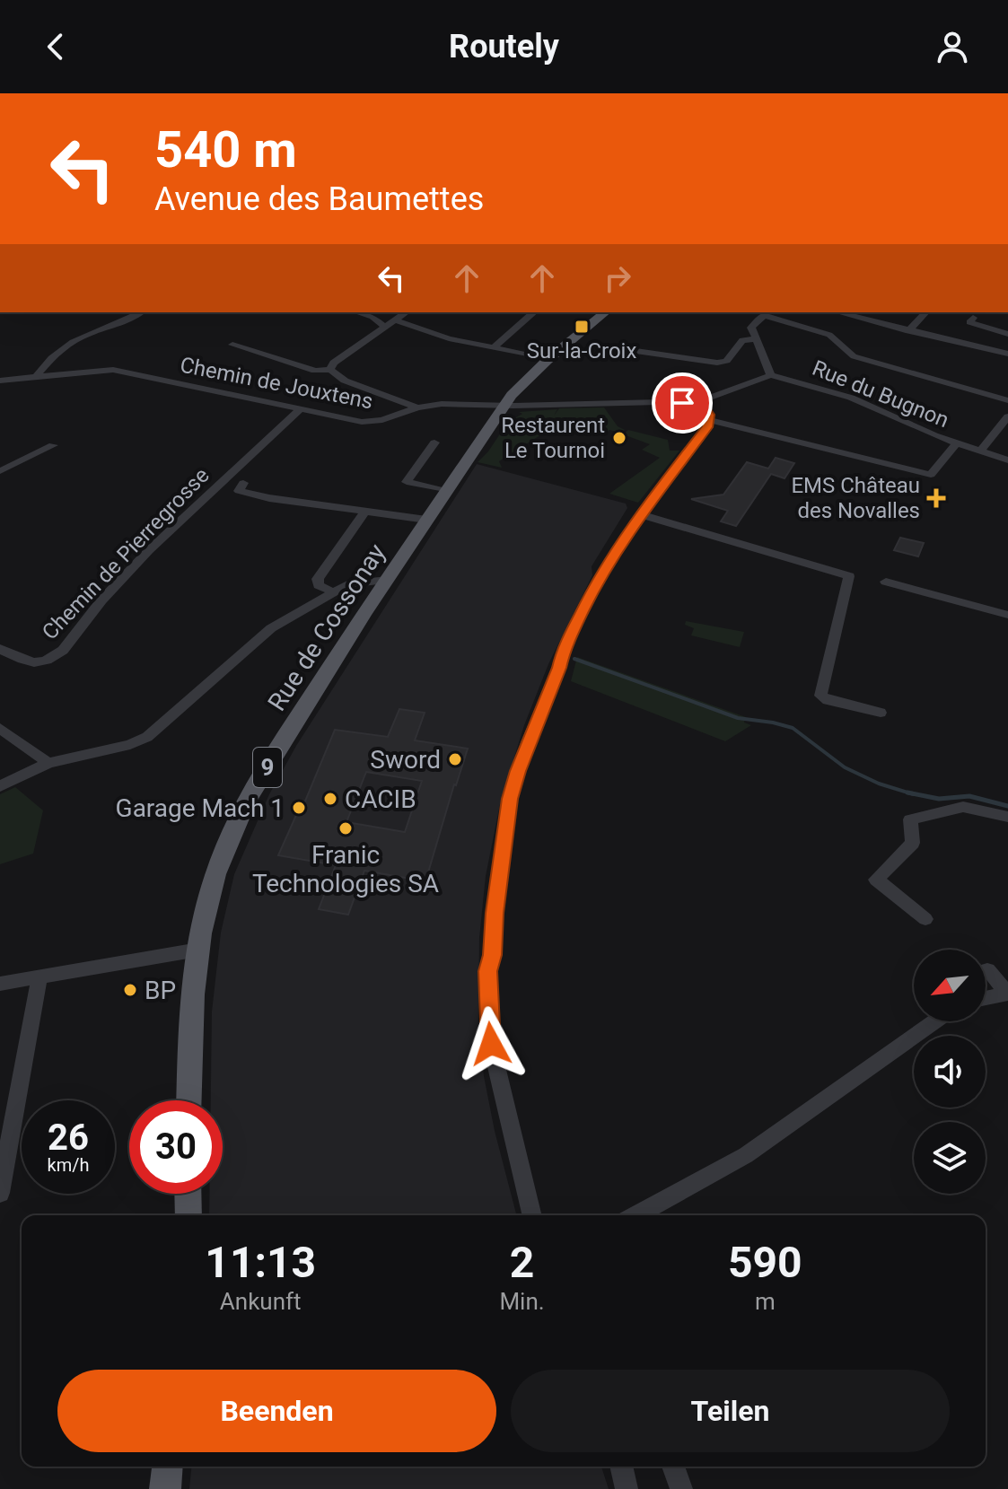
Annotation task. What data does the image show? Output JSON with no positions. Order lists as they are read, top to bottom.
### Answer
{
  "streets": {
    "main road": ["Rue de Cossonay", "9"],
    "street": ["Chemin de Jouxtens", "Rue du Bugnon", "Chemin de Pierregrosse"]
  },
  "crossings": [
    ["Chemin de Jouxtens", "Rue du Bugnon"],
    ["Chemin de Jouxtens", "Chemin de Pierregrosse"],
    ["Chemin de Jouxtens", "Rue de Cossonay"],
    ["Rue de Cossonay", "9"]
  ],
  "places": {
    "transit": ["Sur-la-Croix"],
    "other": [
      "Restaurent Le Tournoi",
      "Sword",
      "CACIB",
      "Garage Mach 1",
      "Franic Technologies SA",
      "BP"
    ],
    "health": ["EMS Château des Novalles"]
  },
  "north": "bottom left",
  "page": {
    "header": "Routely",
    "turn": ["540 m", "Avenue des Baumettes"],
    "speed": "26 km/h",
    "limit": "30",
    "eta": [
      "11:13",
      "Ankunft",
      "2",
      "Min.",
      "590",
      "m"
    ],
    "buttons": ["Beenden", "Teilen"]
  }
}
